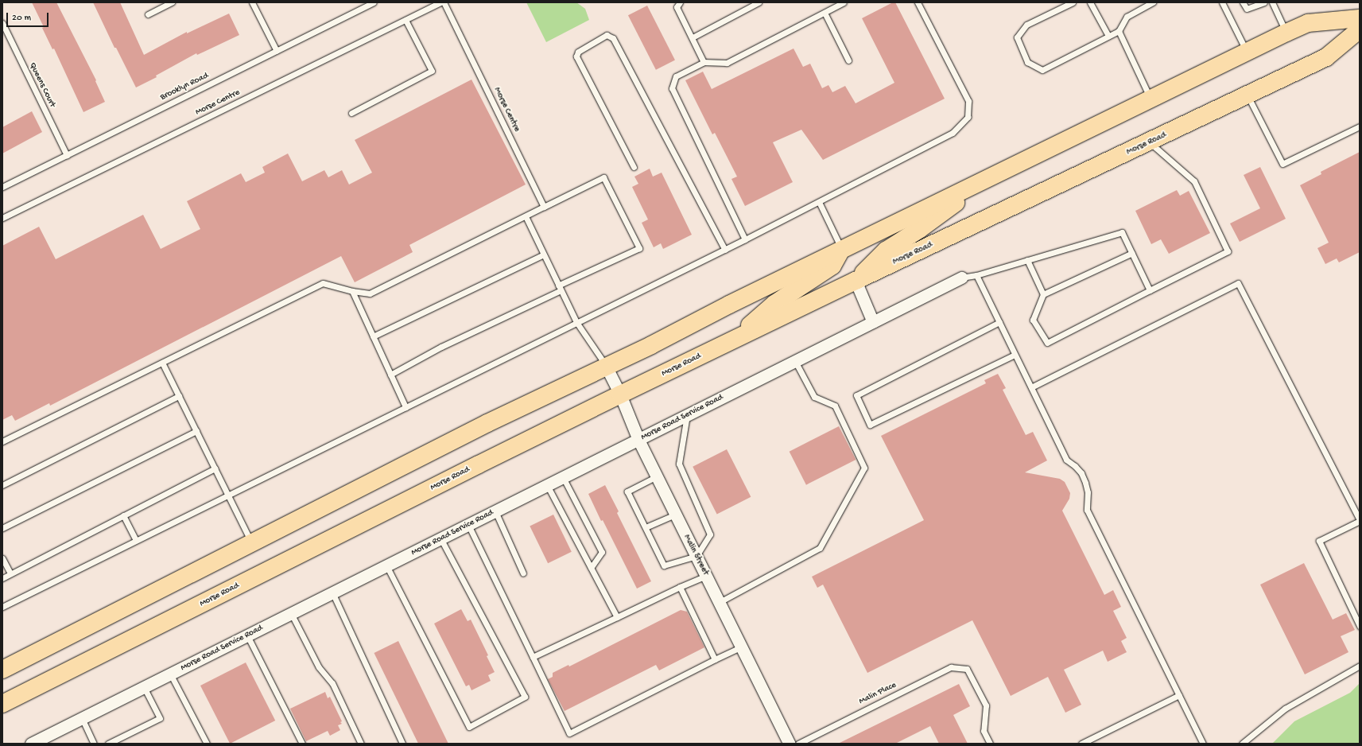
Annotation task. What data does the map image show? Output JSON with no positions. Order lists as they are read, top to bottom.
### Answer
{
  "streets": {
    "main road": ["Morse Road"],
    "street": ["Morse Road Service Road", "Malin Street"],
    "lane": [
      "Queens Court",
      "Brooklyn Road",
      "Morse Centre",
      "Malin Place"
    ]
  },
  "crossings": [
    ["Queens Court", "Brooklyn Road"],
    ["Morse Road", "Malin Street"],
    ["Morse Road Service Road", "Malin Street"]
  ],
  "scale_bar": "20 m"
}
